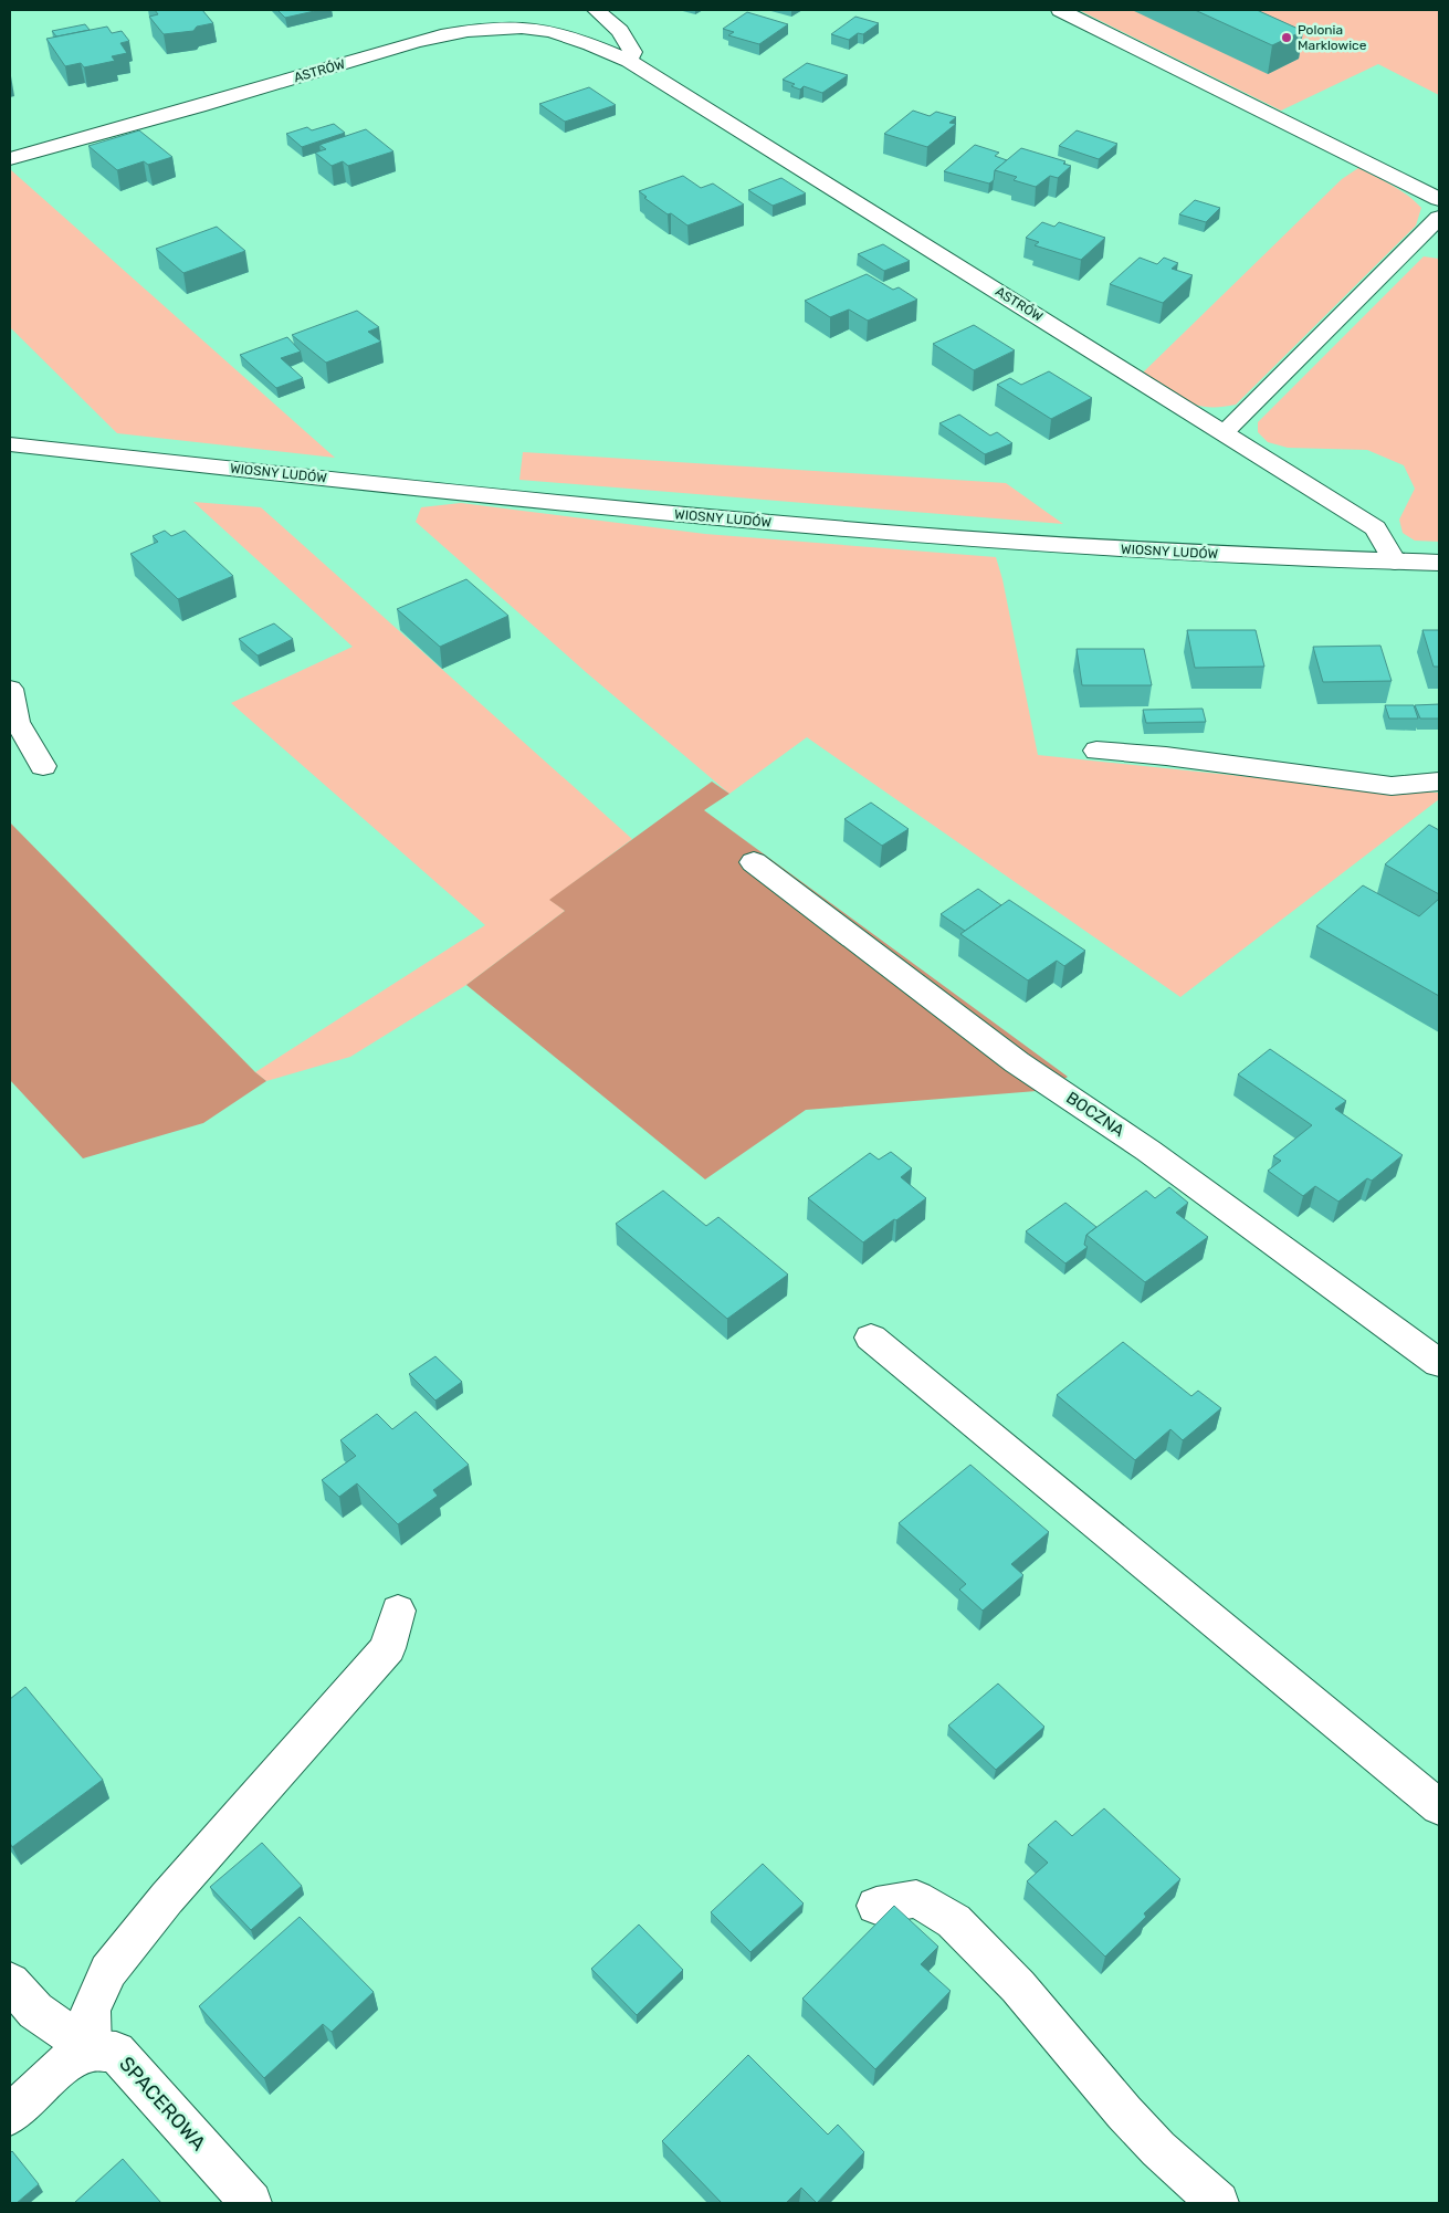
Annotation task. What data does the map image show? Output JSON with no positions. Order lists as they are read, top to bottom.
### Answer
{
  "streets": {
    "street": [
      "ASTRÓW",
      "WIOSNY LUDÓW",
      "BOCZNA",
      "SPACEROWA"
    ]
  },
  "crossings": [
    ["ASTRÓW", "WIOSNY LUDÓW"]
  ],
  "places": ["Polonia Marklowice"]
}
